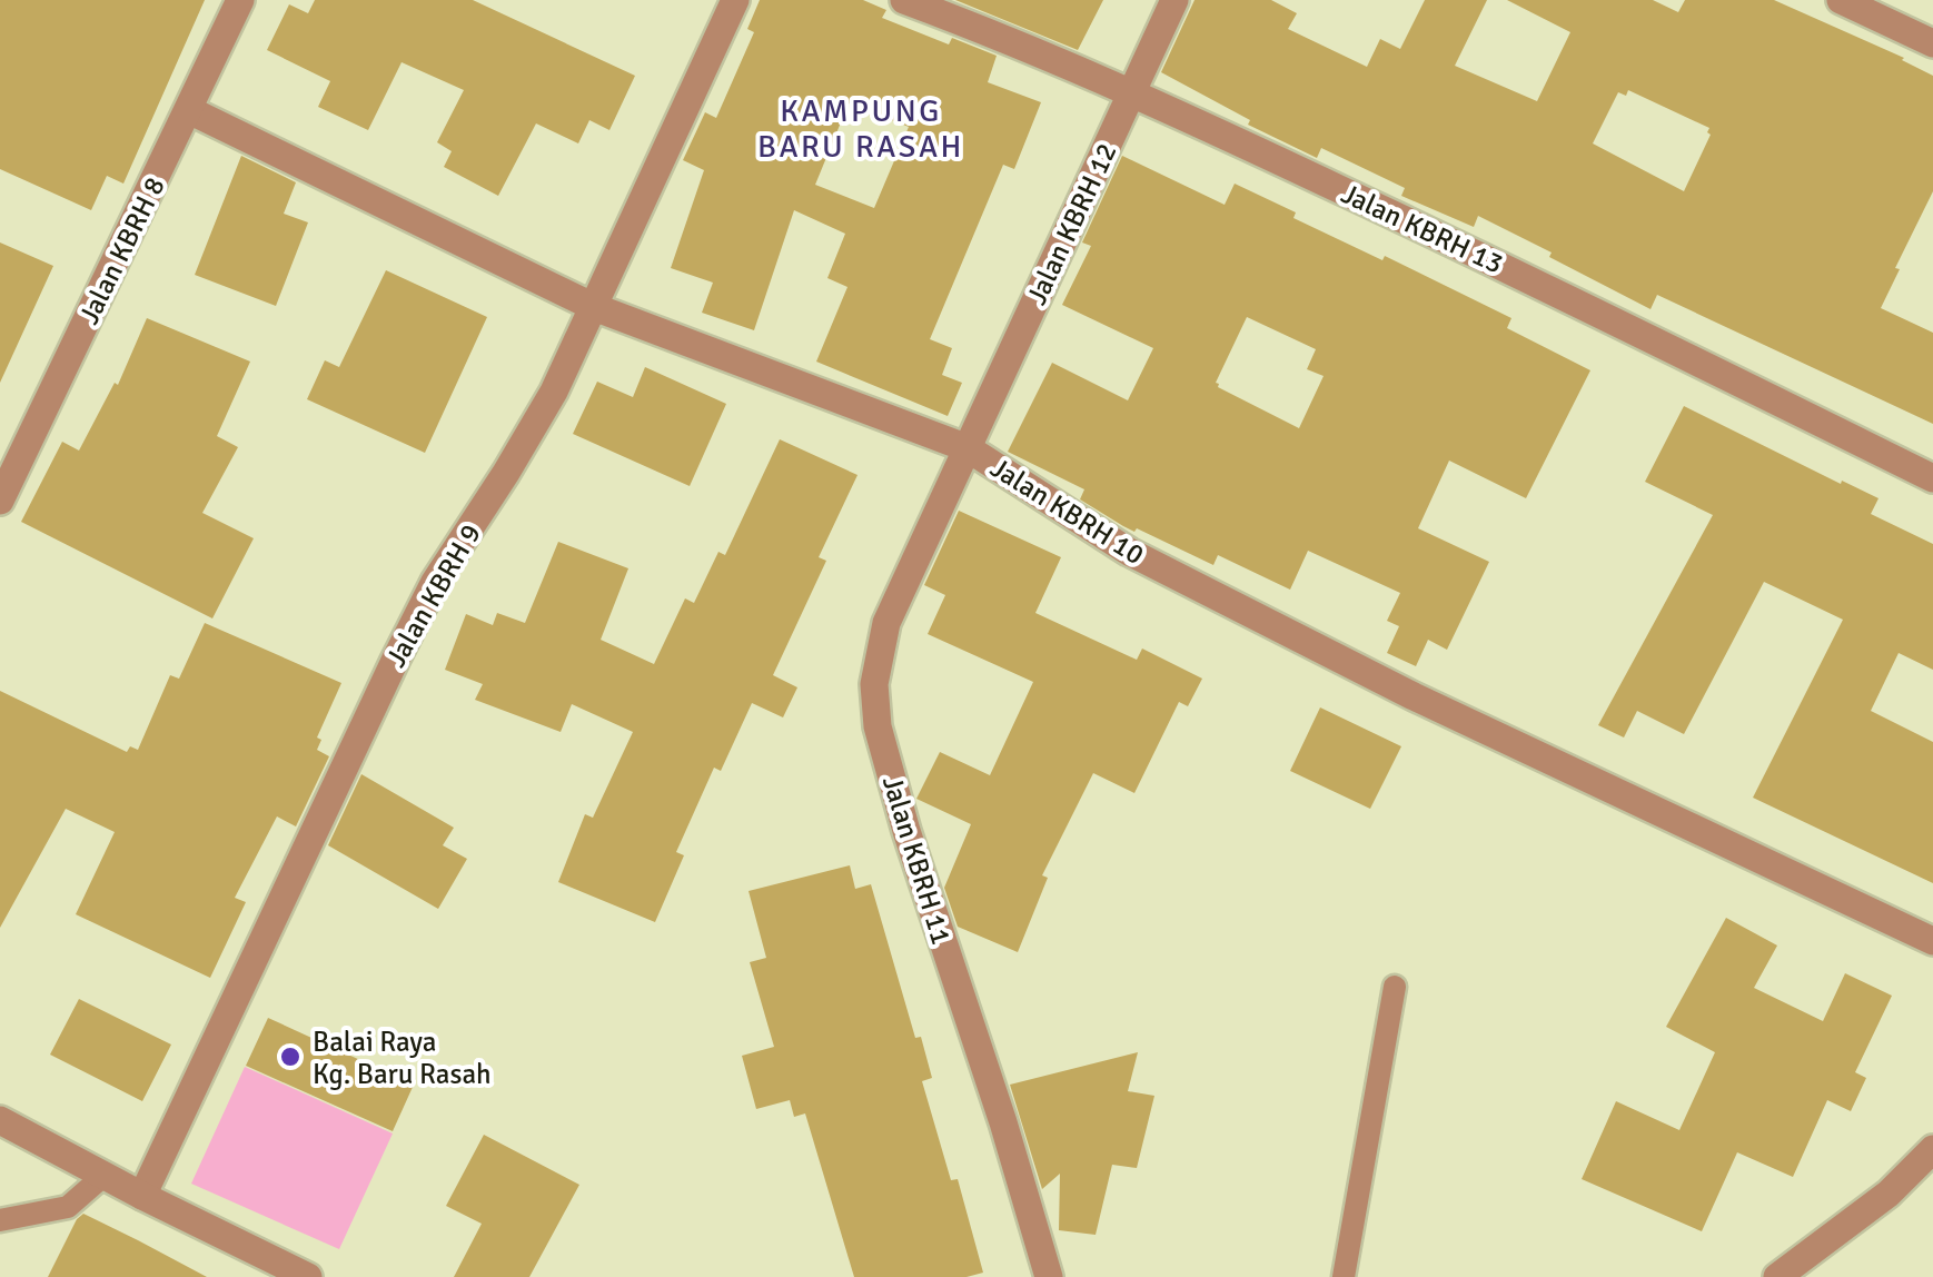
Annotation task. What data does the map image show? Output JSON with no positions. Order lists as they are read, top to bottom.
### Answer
{
  "streets": {
    "street": [
      "Jalan KBRH 12",
      "Jalan KBRH 13",
      "Jalan KBRH 8",
      "Jalan KBRH 10",
      "Jalan KBRH 9",
      "Jalan KBRH 11"
    ]
  },
  "crossings": [
    ["Jalan KBRH 12", "Jalan KBRH 13"],
    ["Jalan KBRH 12", "Jalan KBRH 10"],
    ["Jalan KBRH 12", "Jalan KBRH 11"],
    ["Jalan KBRH 8", "Jalan KBRH 10"],
    ["Jalan KBRH 10", "Jalan KBRH 9"],
    ["Jalan KBRH 10", "Jalan KBRH 11"]
  ],
  "districts": ["KAMPUNG BARU RASAH"],
  "places": ["Balai Raya Kg. Baru Rasah"]
}
